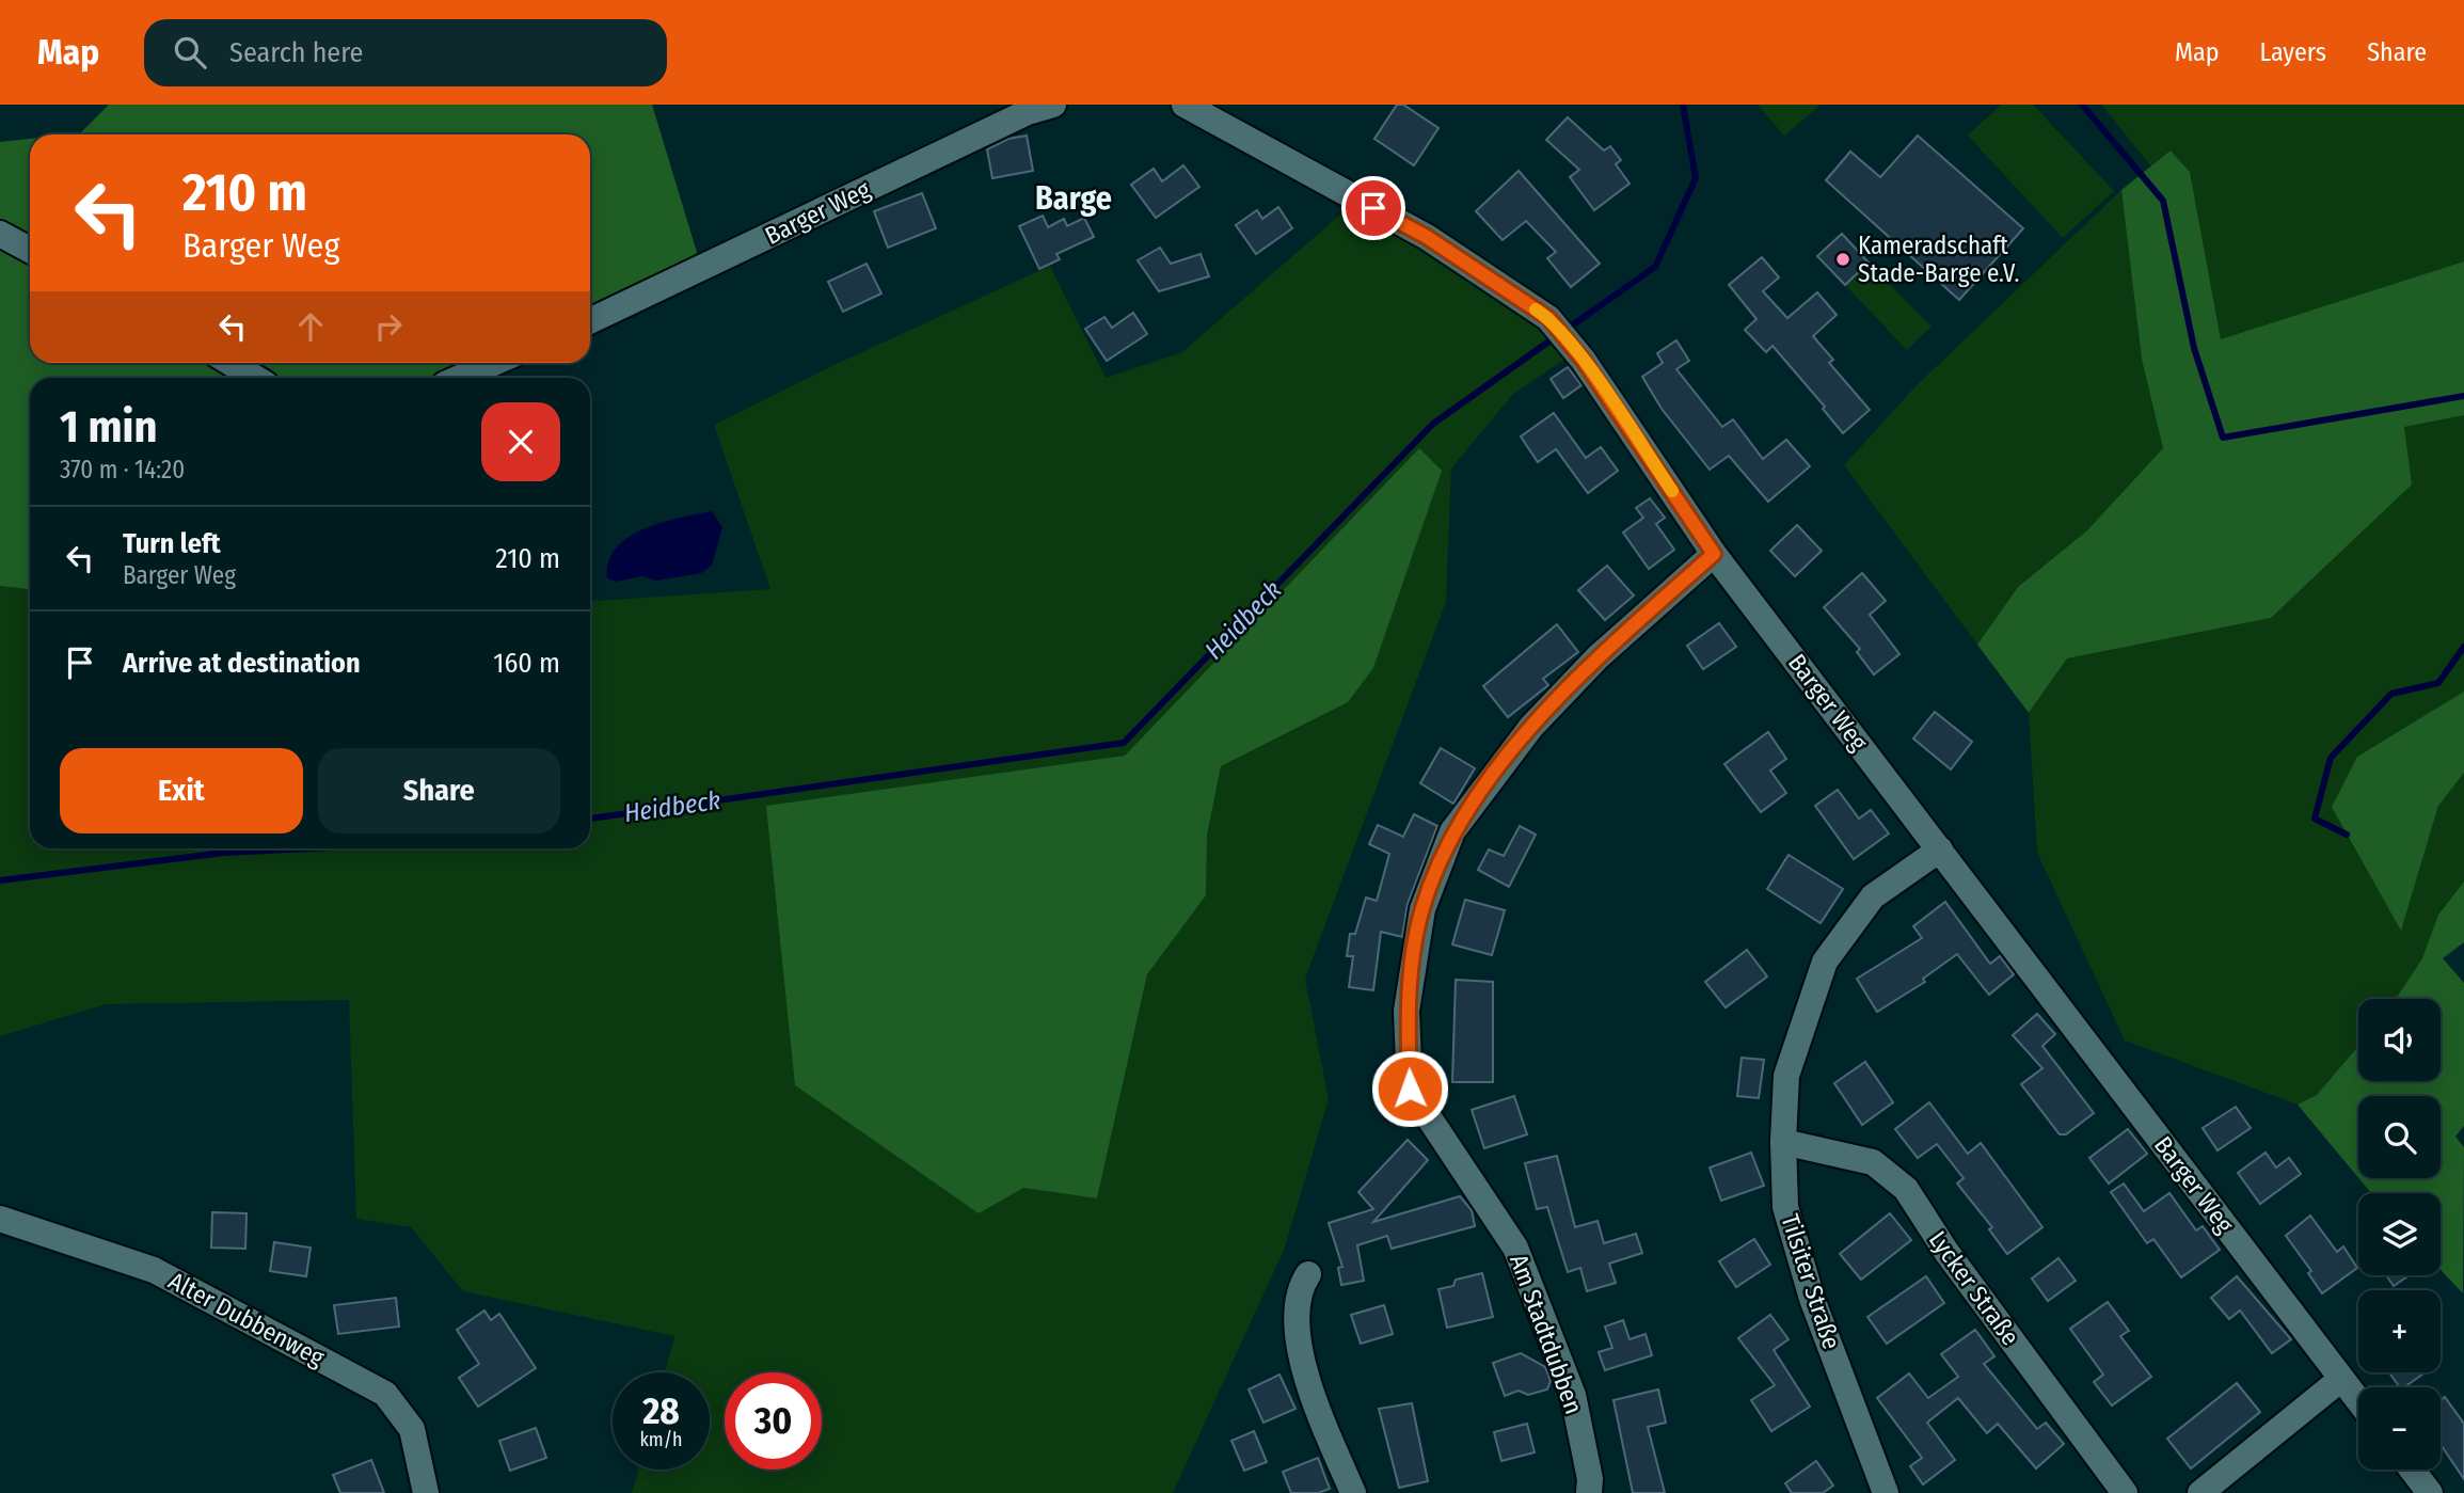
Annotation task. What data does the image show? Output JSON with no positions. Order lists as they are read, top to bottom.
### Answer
{
  "streets": {
    "street": [
      "Barger Weg",
      "Tilsiter Straße",
      "Lycker Straße",
      "Alter Dubbenweg",
      "Am Stadtdubben"
    ]
  },
  "crossings": [
    ["Barger Weg", "Tilsiter Straße"],
    ["Barger Weg", "Am Stadtdubben"],
    ["Tilsiter Straße", "Lycker Straße"]
  ],
  "districts": ["Barge"],
  "water": ["Heidbeck"],
  "places": ["Kameradschaft Stade-Barge e.V."],
  "page": {
    "header": "Map",
    "search": "Search here",
    "nav": ["Map", "Layers", "Share"],
    "turn": ["210 m", "Barger Weg"],
    "heading": ["1 min", "370 m · 14:20"],
    "list": [
      {
        "name": "Turn left",
        "note": "Barger Weg",
        "value": "210 m"
      },
      {
        "name": "Arrive at destination",
        "value": "160 m"
      }
    ],
    "buttons": ["Exit", "Share"],
    "map_buttons": ["+", "−"],
    "speed": "28 km/h",
    "limit": "30"
  }
}
